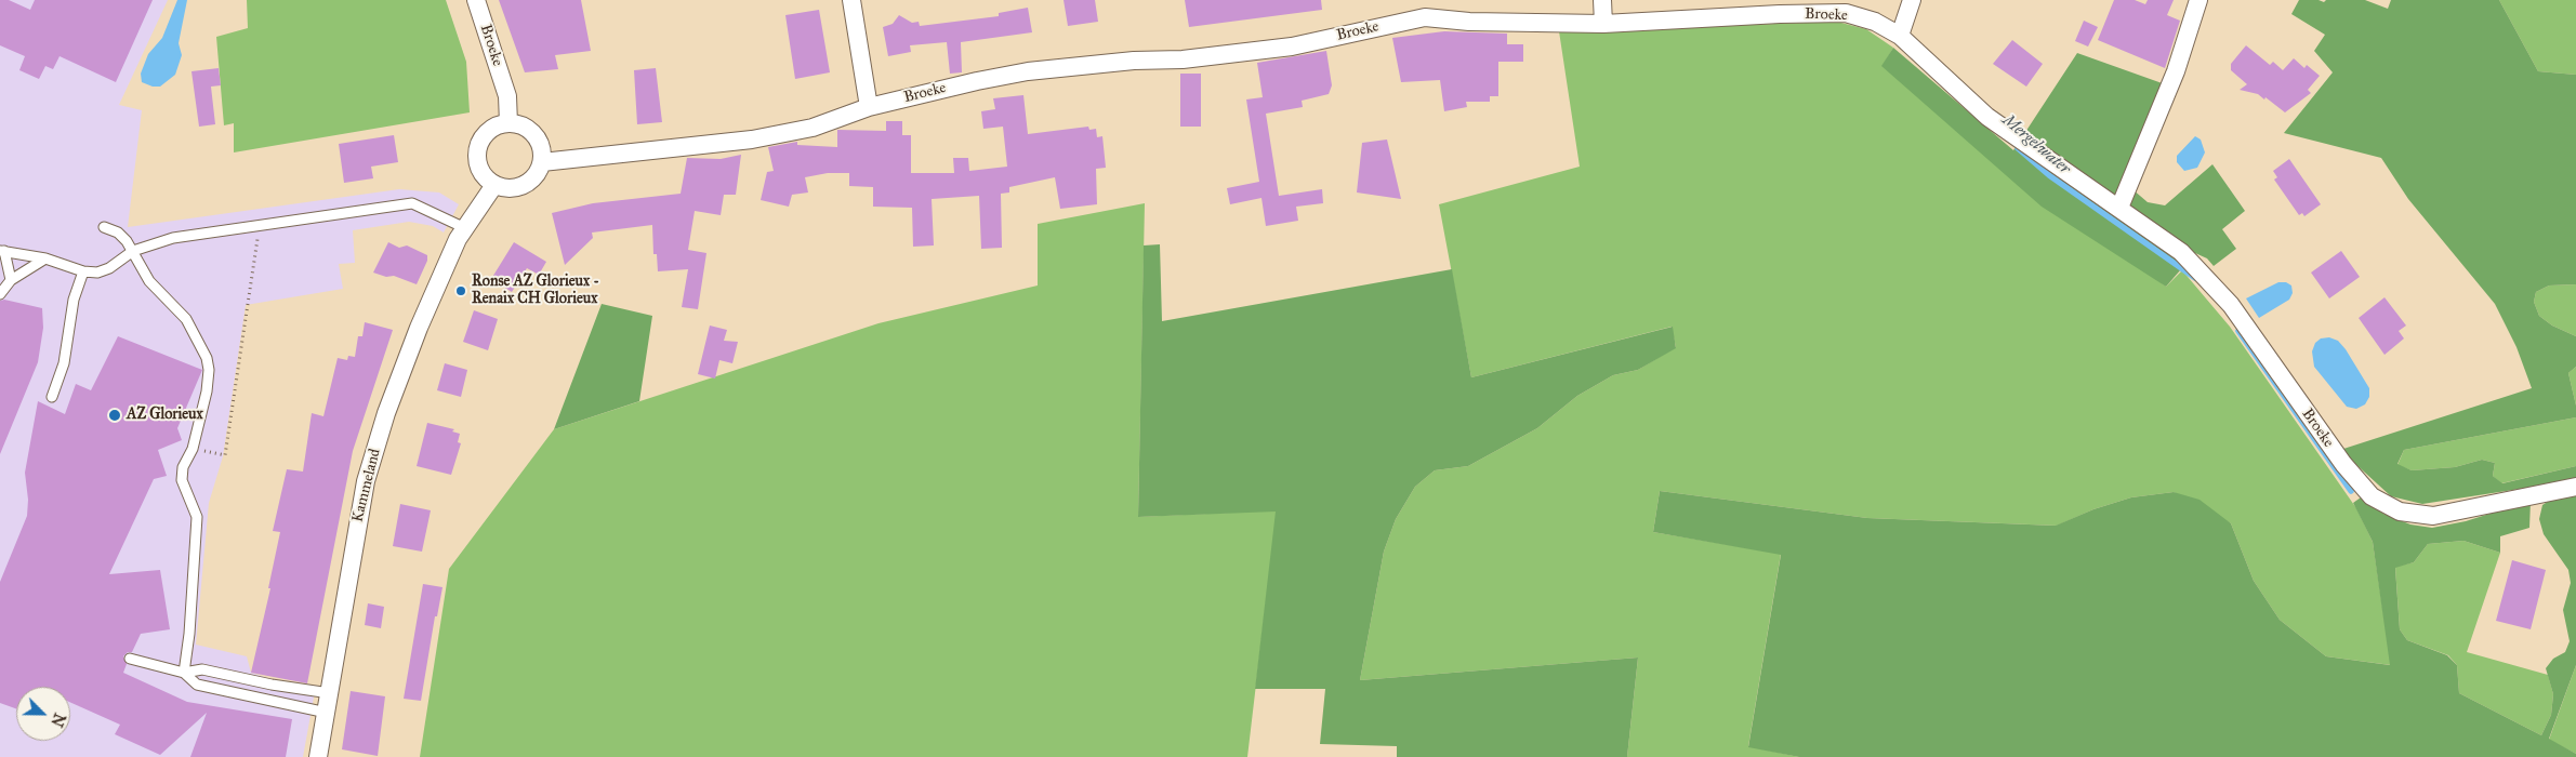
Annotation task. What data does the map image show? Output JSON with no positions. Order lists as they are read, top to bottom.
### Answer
{
  "streets": {
    "street": ["Broeke", "Kammeland"]
  },
  "crossings": [
    ["Broeke", "Kammeland"]
  ],
  "water": ["Mergelwater"],
  "places": ["Ronse AZ Glorieux - Renaix CH Glorieux", "AZ Glorieux"],
  "north": "bottom right"
}
